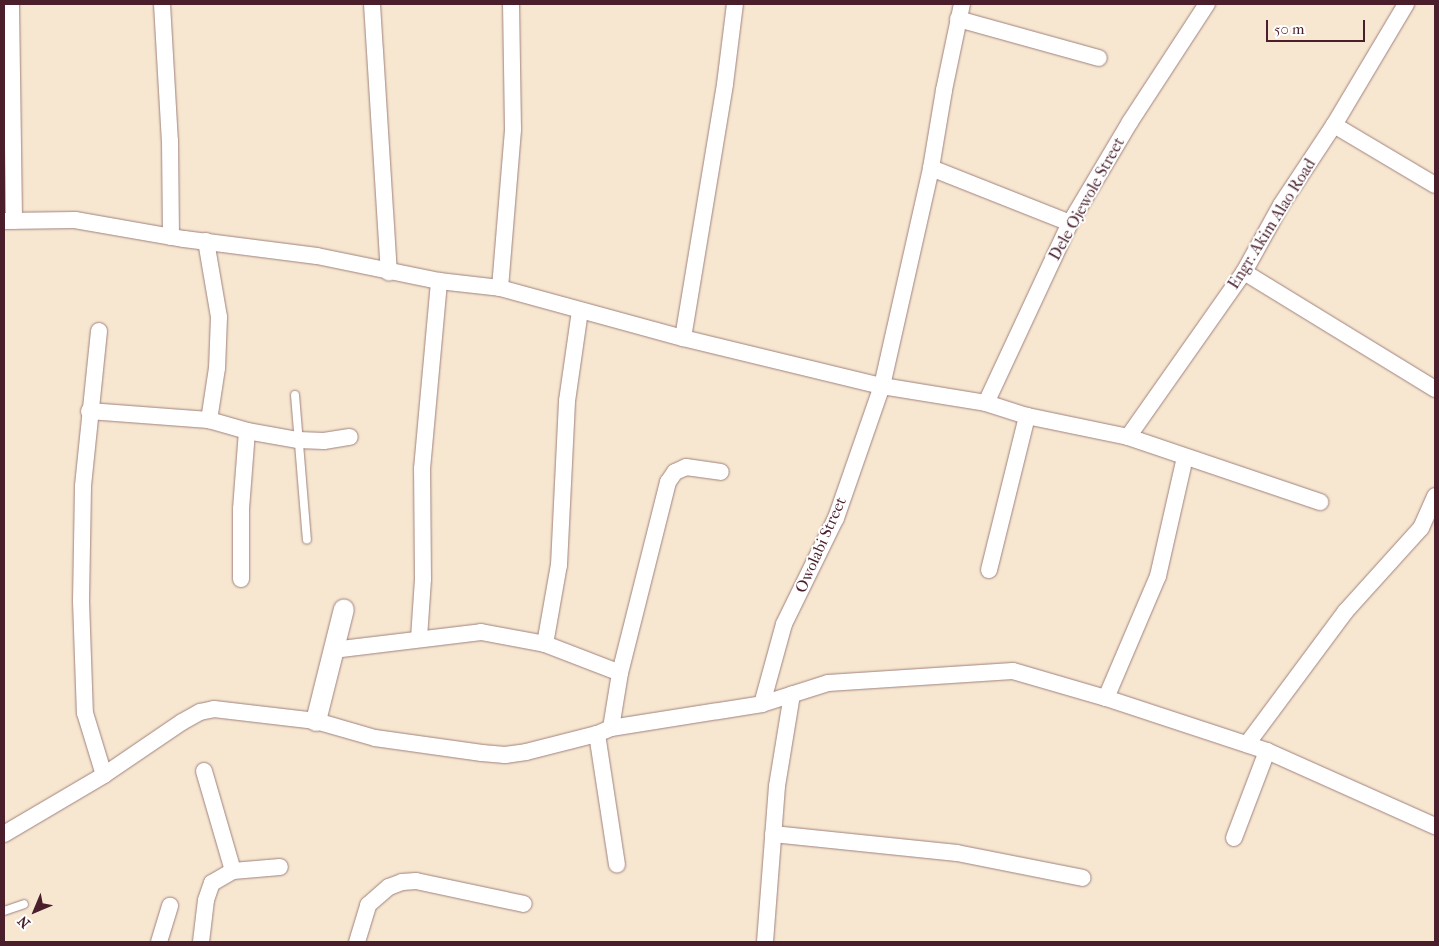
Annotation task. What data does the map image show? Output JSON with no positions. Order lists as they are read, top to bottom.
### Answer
{
  "streets": {
    "street": ["Dele Ojewole Street", "Engr. Akim Alao Road", "Owolabi Street"]
  },
  "scale_bar": "50 m",
  "north": "bottom left"
}
